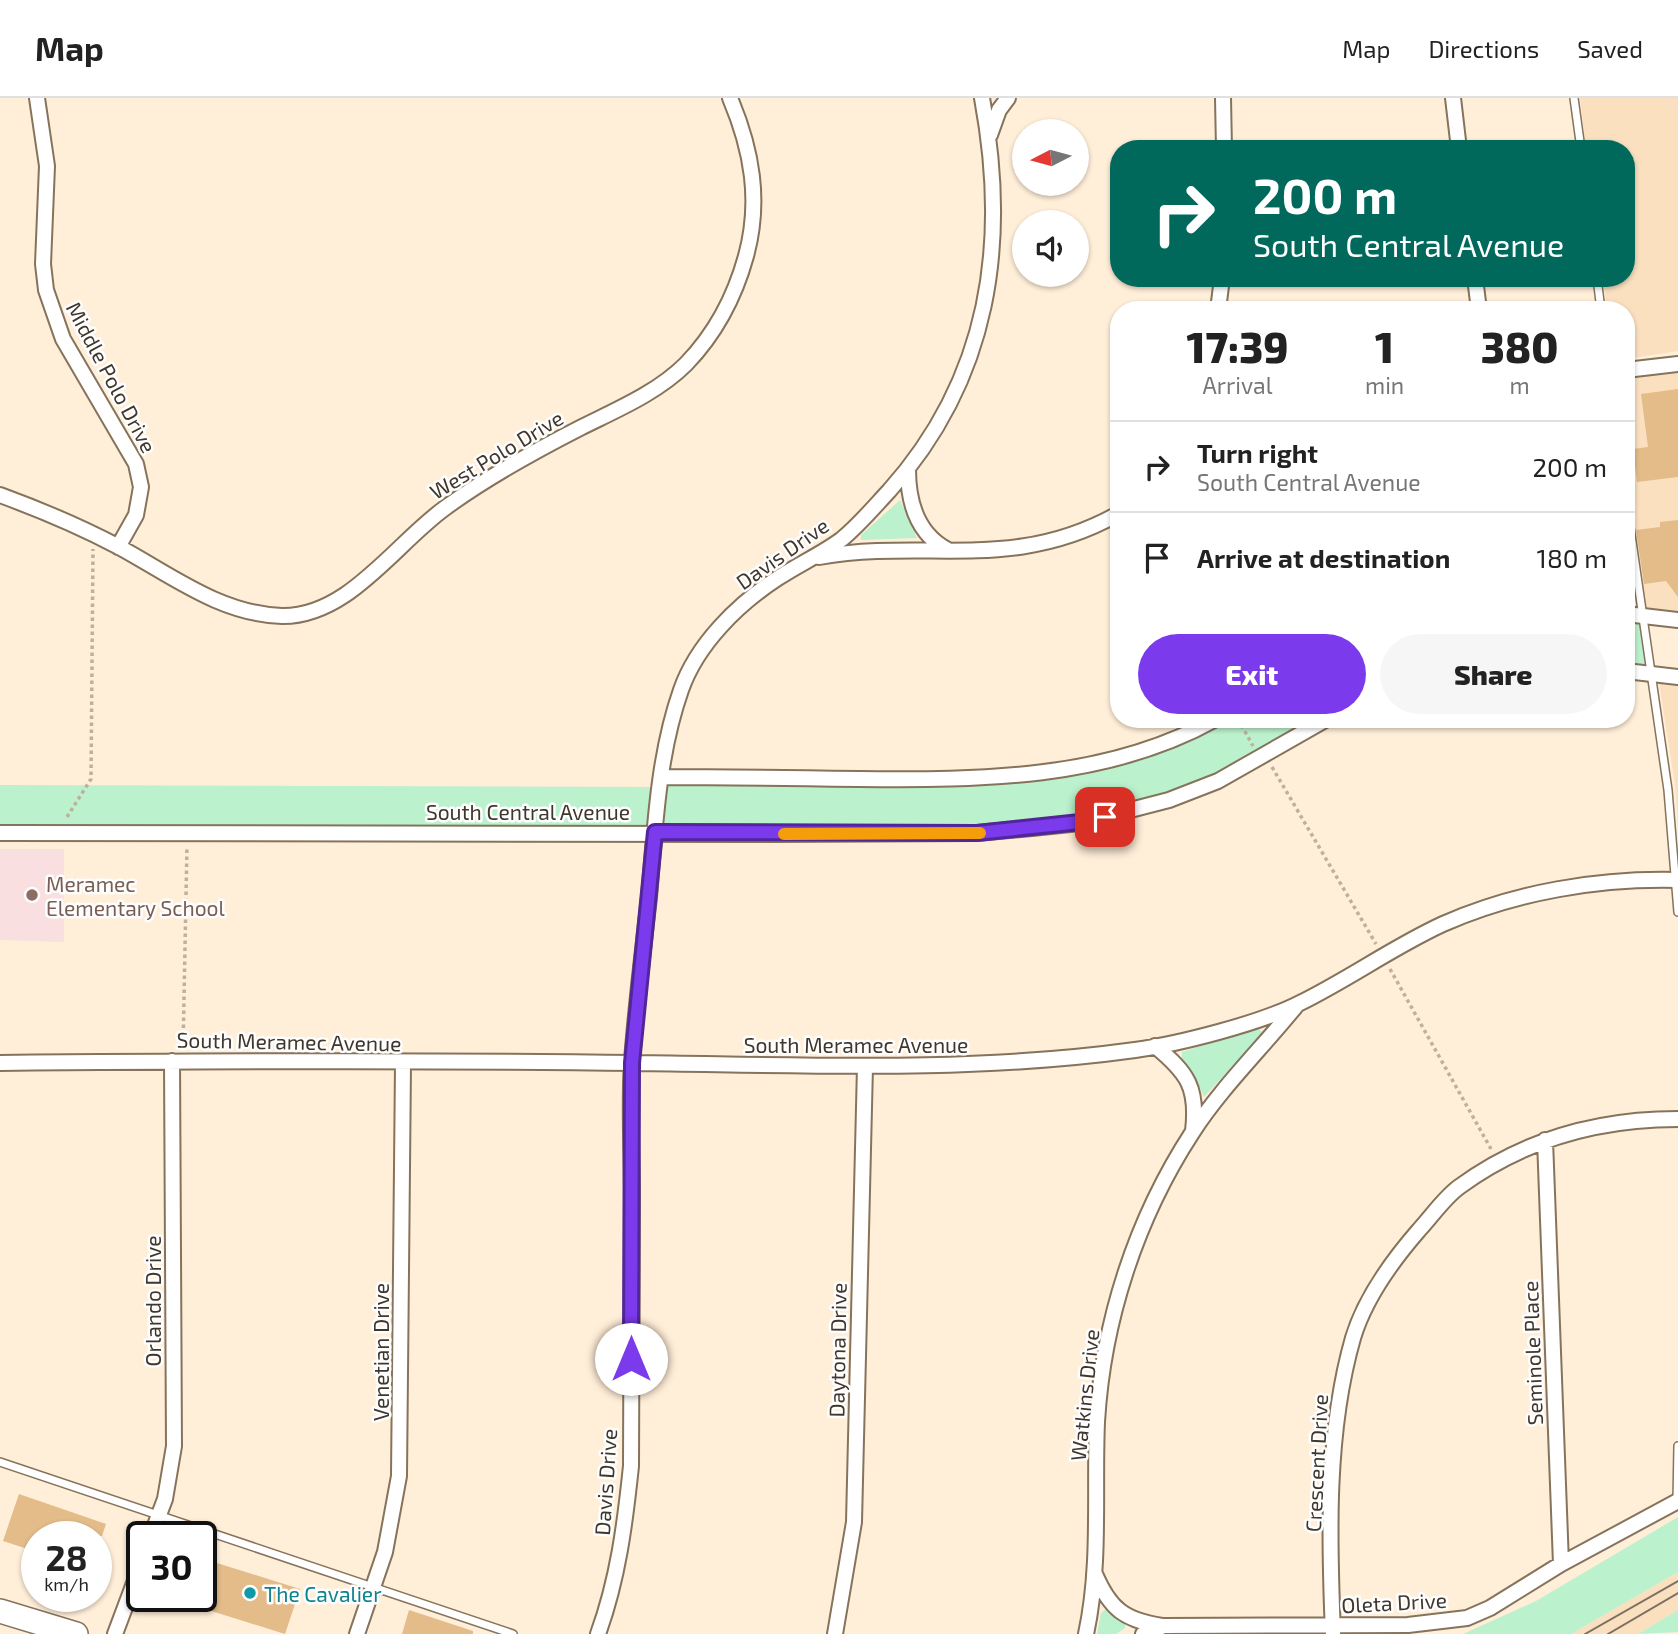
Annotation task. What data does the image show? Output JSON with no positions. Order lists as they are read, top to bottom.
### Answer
{
  "streets": {
    "street": [
      "Middle Polo Drive",
      "West Polo Drive",
      "Davis Drive",
      "South Central Avenue",
      "South Meramec Avenue",
      "Orlando Drive",
      "Daytona Drive",
      "Venetian Drive",
      "Seminole Place",
      "Watkins Drive",
      "Crescent Drive",
      "Oleta Drive"
    ]
  },
  "crossings": [
    ["Middle Polo Drive", "West Polo Drive"],
    ["Davis Drive", "South Central Avenue"],
    ["Davis Drive", "South Meramec Avenue"],
    ["South Meramec Avenue", "Orlando Drive"],
    ["South Meramec Avenue", "Daytona Drive"],
    ["South Meramec Avenue", "Venetian Drive"],
    ["South Meramec Avenue", "Watkins Drive"],
    ["Seminole Place", "Crescent Drive"],
    ["Seminole Place", "Oleta Drive"],
    ["Watkins Drive", "Oleta Drive"],
    ["Crescent Drive", "Oleta Drive"]
  ],
  "places": ["Meramec Elementary School", "The Cavalier"],
  "north": "left",
  "page": {
    "header": "Map",
    "nav": ["Map", "Directions", "Saved"],
    "turn": ["200 m", "South Central Avenue"],
    "eta": [
      "17:39",
      "Arrival",
      "1",
      "min",
      "380",
      "m"
    ],
    "list": [
      {
        "name": "Turn right",
        "note": "South Central Avenue",
        "value": "200 m"
      },
      {
        "name": "Arrive at destination",
        "value": "180 m"
      }
    ],
    "buttons": ["Exit", "Share"],
    "speed": "28 km/h",
    "limit": "30"
  }
}
